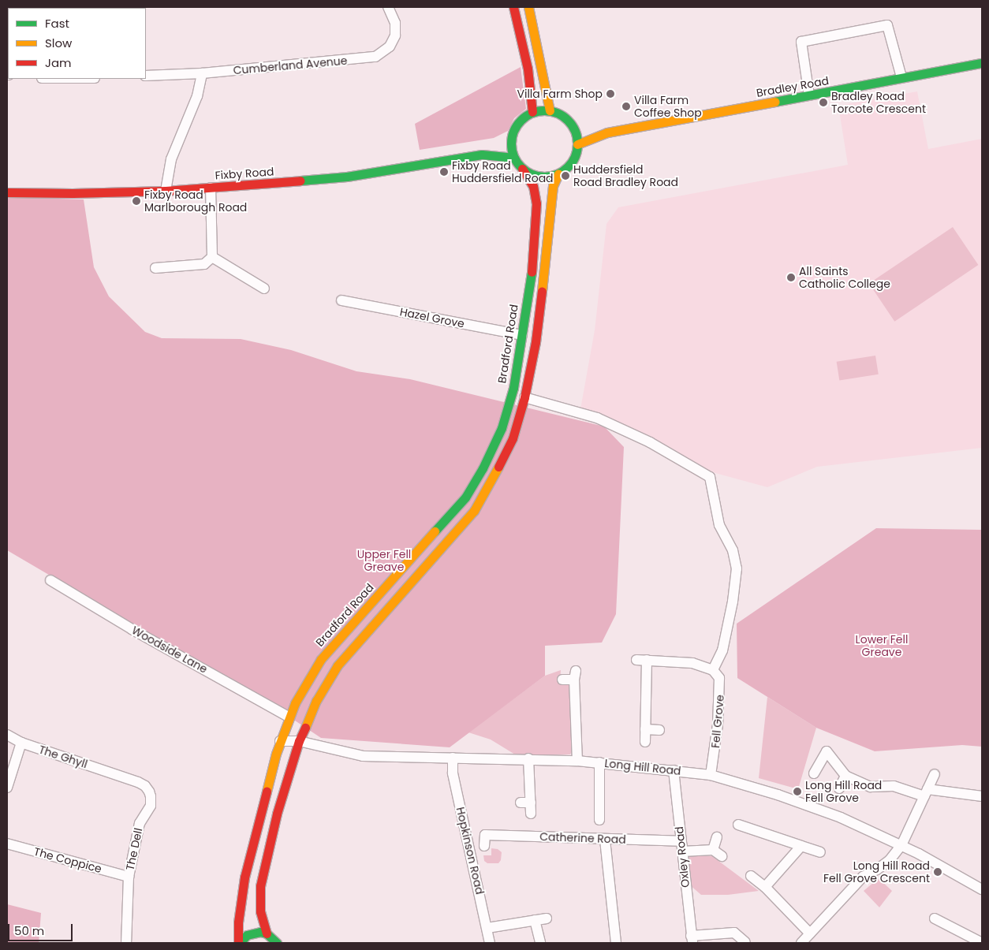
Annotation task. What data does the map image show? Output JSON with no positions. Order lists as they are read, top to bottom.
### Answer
{
  "streets": {
    "main road": ["Bradley Road", "Fixby Road", "Bradford Road"],
    "street": [
      "Cumberland Avenue",
      "Hazel Grove",
      "Woodside Lane",
      "Fell Grove",
      "The Ghyll",
      "Long Hill Road",
      "Catherine Road",
      "The Dell",
      "Hopkinson Road",
      "Oxley Road",
      "The Coppice"
    ]
  },
  "crossings": [
    ["Bradley Road", "Fixby Road"],
    ["Bradley Road", "Bradford Road"],
    ["Fixby Road", "Bradford Road"],
    ["Hazel Grove", "Bradford Road"],
    ["Bradford Road", "Woodside Lane"],
    ["Bradford Road", "Long Hill Road"],
    ["Fell Grove", "Long Hill Road"],
    ["The Ghyll", "The Dell"],
    ["Long Hill Road", "Hopkinson Road"],
    ["Long Hill Road", "Oxley Road"],
    ["Catherine Road", "Hopkinson Road"],
    ["Catherine Road", "Oxley Road"],
    ["The Dell", "The Coppice"]
  ],
  "parks": ["Upper Fell Greave", "Lower Fell Greave"],
  "places": [
    "Villa Farm Shop",
    "Bradley Road Torcote Crescent",
    "Villa Farm Coffee Shop",
    "Fixby Road Huddersfield Road",
    "Huddersfield Road Bradley Road",
    "Fixby Road Marlborough Road",
    "All Saints Catholic College",
    "Long Hill Road Fell Grove",
    "Long Hill Road Fell Grove Crescent"
  ],
  "legend": ["Fast", "Slow", "Jam"],
  "scale_bar": "50 m"
}
